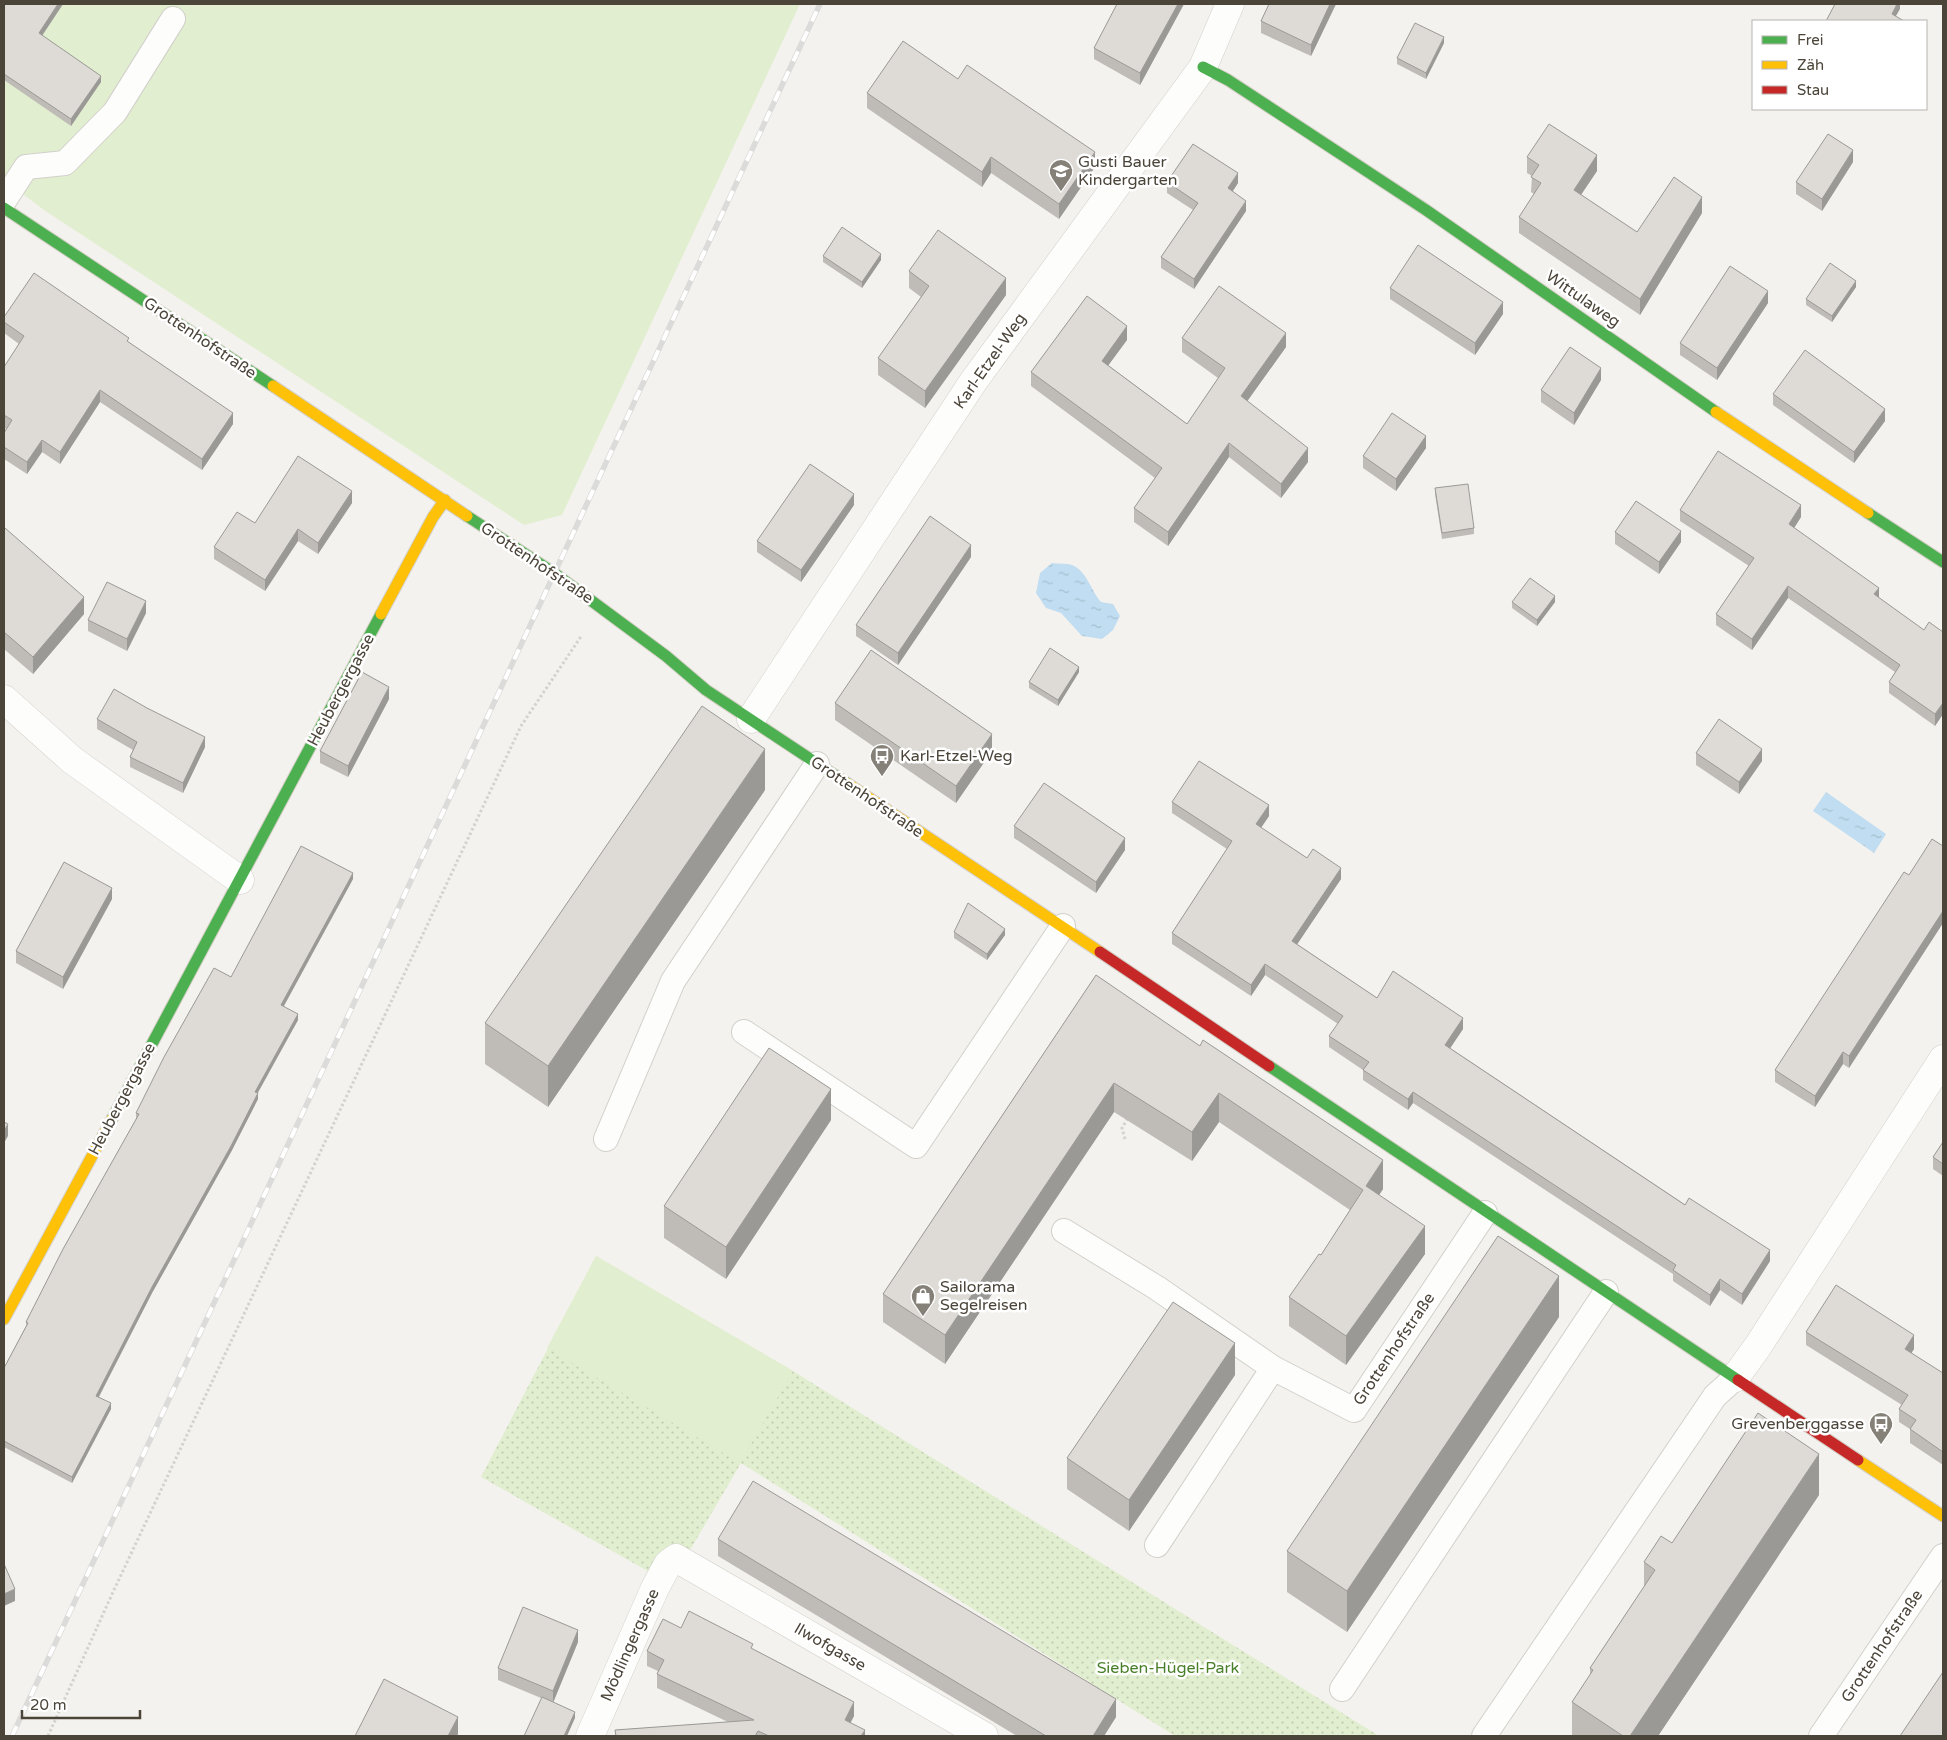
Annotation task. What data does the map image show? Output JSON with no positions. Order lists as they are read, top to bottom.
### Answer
{
  "streets": {
    "main road": ["Wittulaweg", "Grottenhofstraße", "Heubergergasse"],
    "street": ["Karl-Etzel-Weg", "Mödlingergasse", "Ilwofgasse"]
  },
  "crossings": [
    ["Wittulaweg", "Karl-Etzel-Weg"],
    ["Grottenhofstraße", "Karl-Etzel-Weg"],
    ["Grottenhofstraße", "Heubergergasse"],
    ["Mödlingergasse", "Ilwofgasse"]
  ],
  "parks": ["Sieben-Hügel-Park"],
  "places": {
    "school or university": ["Gusti Bauer Kindergarten"],
    "bus stop": ["Karl-Etzel-Weg", "Grevenberggasse"],
    "shop": ["Sailorama Segelreisen"]
  },
  "legend": ["Frei", "Zäh", "Stau"],
  "scale_bar": "20 m"
}
